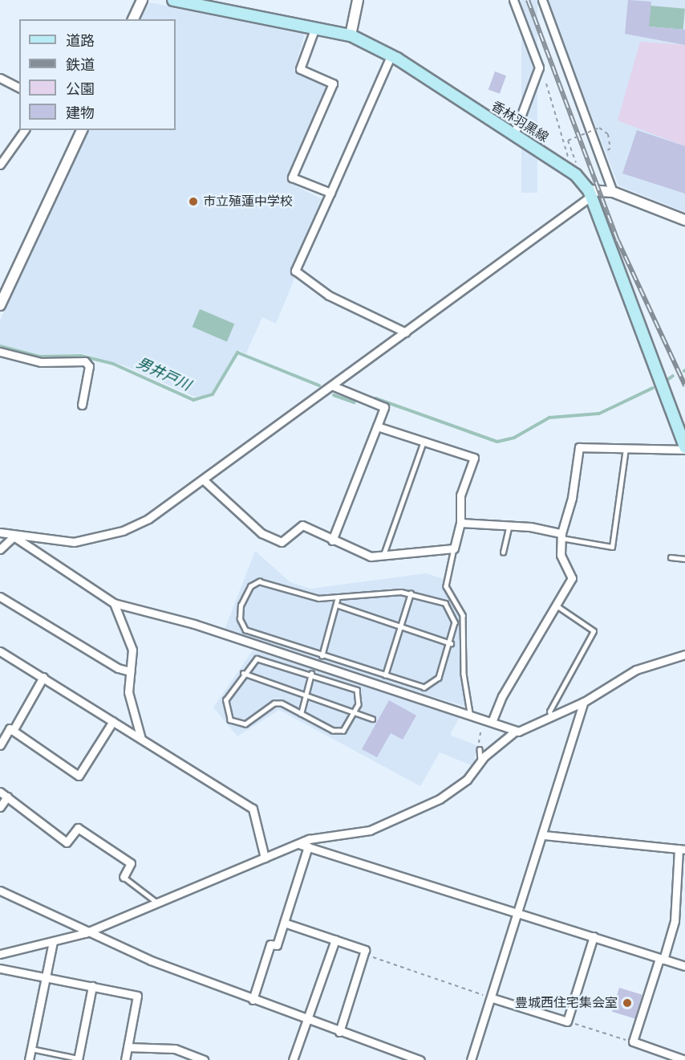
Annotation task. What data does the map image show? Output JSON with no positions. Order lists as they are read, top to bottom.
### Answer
{
  "streets": {
    "main road": ["香林羽黒線"]
  },
  "water": ["男井戸川"],
  "places": ["市立殖蓮中学校", "豊城西住宅集会室"],
  "legend": [
    "道路",
    "鉄道",
    "公園",
    "建物"
  ]
}
